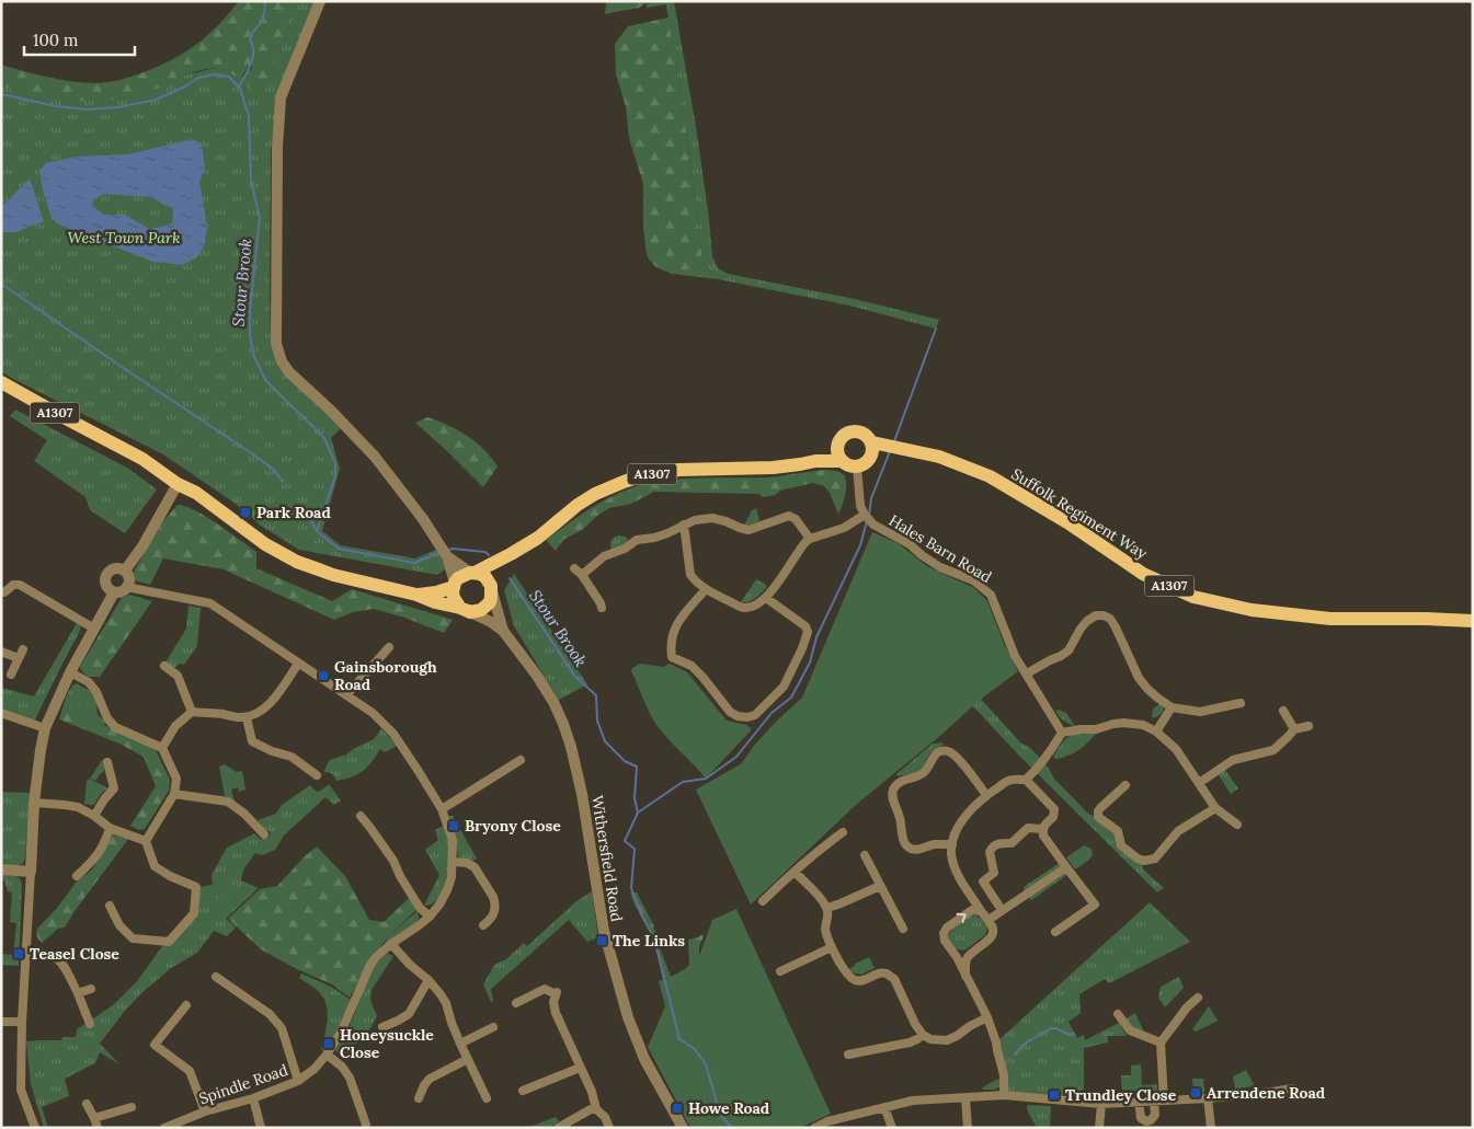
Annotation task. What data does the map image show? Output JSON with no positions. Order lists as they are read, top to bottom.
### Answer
{
  "streets": {
    "main road": ["A1307", "Suffolk Regiment Way"],
    "street": ["Hales Barn Road", "Withersfield Road", "Spindle Road"]
  },
  "crossings": [
    ["A1307", "Withersfield Road"]
  ],
  "water": ["Stour Brook"],
  "parks": ["West Town Park"],
  "places": {
    "transit": [
      "Park Road",
      "Gainsborough Road",
      "Bryony Close",
      "The Links",
      "Teasel Close",
      "Honeysuckle Close",
      "Arrendene Road",
      "Trundley Close",
      "Howe Road"
    ]
  },
  "scale_bar": "100 m"
}
